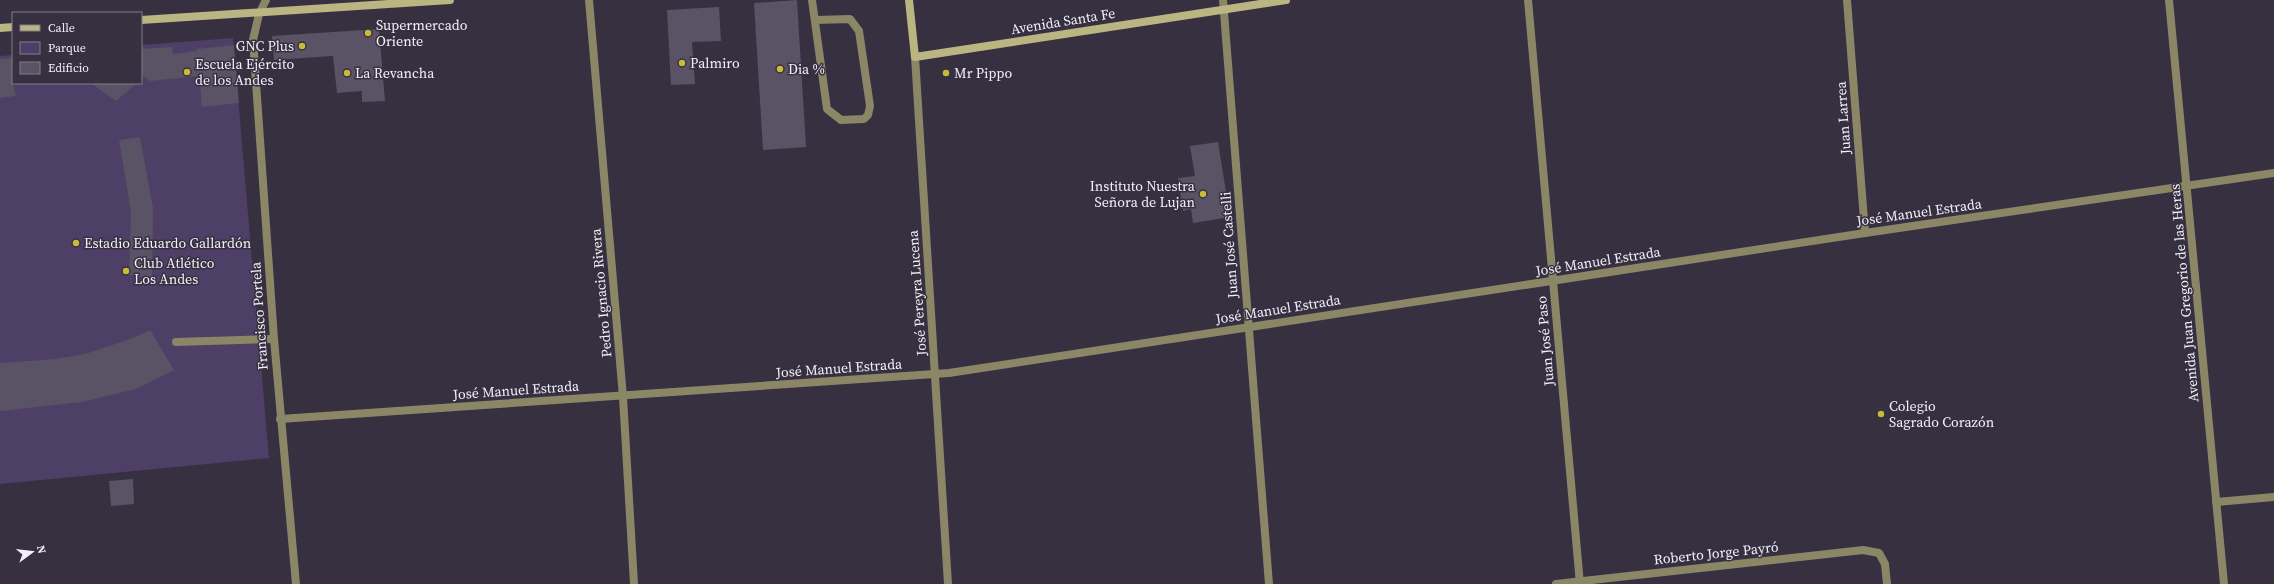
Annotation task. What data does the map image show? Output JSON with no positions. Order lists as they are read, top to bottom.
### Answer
{
  "streets": {
    "main road": ["Avenida Santa Fe", "José Pereyra Lucena"],
    "street": [
      "Juan Larrea",
      "José Manuel Estrada",
      "Juan José Castelli",
      "Pedro Ignacio Rivera",
      "Avenida Juan Gregorio de las Heras",
      "Francisco Portela",
      "Juan José Paso",
      "Roberto Jorge Payró"
    ]
  },
  "crossings": [
    ["Avenida Santa Fe", "Juan José Castelli"],
    ["Avenida Santa Fe", "José Pereyra Lucena"],
    ["Juan Larrea", "José Manuel Estrada"],
    ["José Manuel Estrada", "Juan José Castelli"],
    ["José Manuel Estrada", "Pedro Ignacio Rivera"],
    ["José Manuel Estrada", "José Pereyra Lucena"],
    ["José Manuel Estrada", "Avenida Juan Gregorio de las Heras"],
    ["José Manuel Estrada", "Francisco Portela"],
    ["José Manuel Estrada", "Juan José Paso"],
    ["Juan José Paso", "Roberto Jorge Payró"]
  ],
  "places": [
    "Supermercado Oriente",
    "GNC Plus",
    "Palmiro",
    "Dia %",
    "Escuela Ejército de los Andes",
    "La Revancha",
    "Mr Pippo",
    "Instituto Nuestra Señora de Lujan",
    "Estadio Eduardo Gallardón",
    "Club Atlético Los Andes",
    "Colegio Sagrado Corazón"
  ],
  "legend": ["Calle", "Parque", "Edificio"],
  "north": "right"
}
